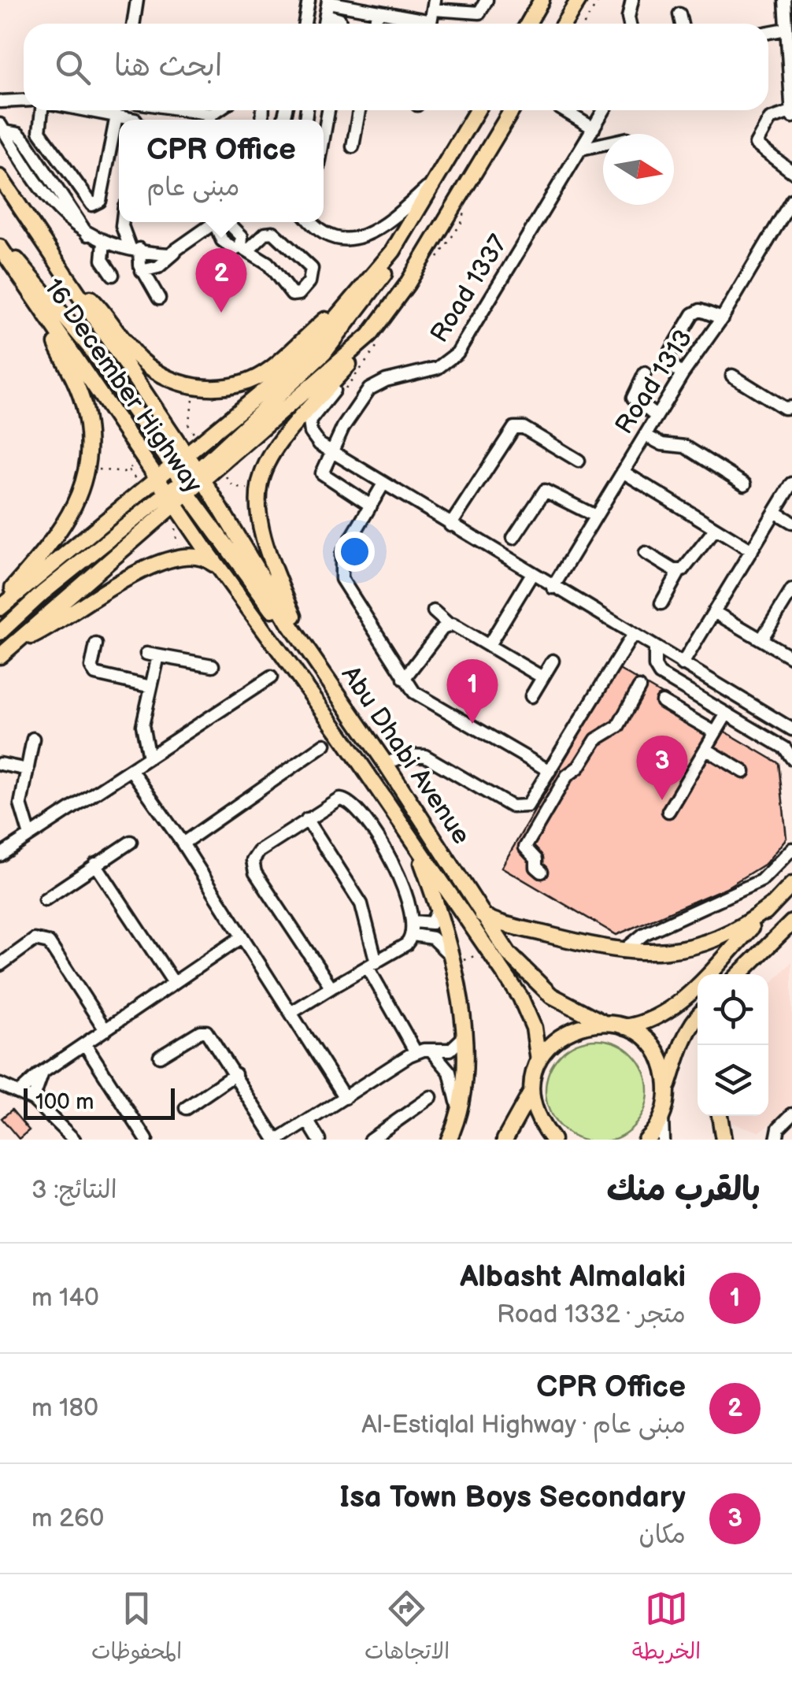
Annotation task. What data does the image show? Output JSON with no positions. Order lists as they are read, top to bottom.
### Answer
{
  "streets": {
    "main road": ["16 December Highway", "Abu Dhabi Avenue"],
    "street": ["Road 1337", "Road 1313"]
  },
  "crossings": [
    ["16 December Highway", "Abu Dhabi Avenue"]
  ],
  "scale_bar": "100 m",
  "north": "right",
  "page": {
    "search": "ابحث هنا",
    "popup": ["CPR Office", "مبنى عام"],
    "pins": ["2", "1", "3"],
    "scale": "100 m",
    "heading": ["بالقرب منك", "النتائج: 3"],
    "list": [
      {
        "mark": "1",
        "name": "Albasht Almalaki",
        "note": "متجر · Road 1332",
        "value": "140 m"
      },
      {
        "mark": "2",
        "name": "CPR Office",
        "note": "مبنى عام · Al-Estiqlal Highway",
        "value": "180 m"
      },
      {
        "mark": "3",
        "name": "Isa Town Boys Secondary",
        "note": "مكان",
        "value": "260 m"
      }
    ],
    "nav": ["الخريطة", "الاتجاهات", "المحفوظات"]
  }
}
